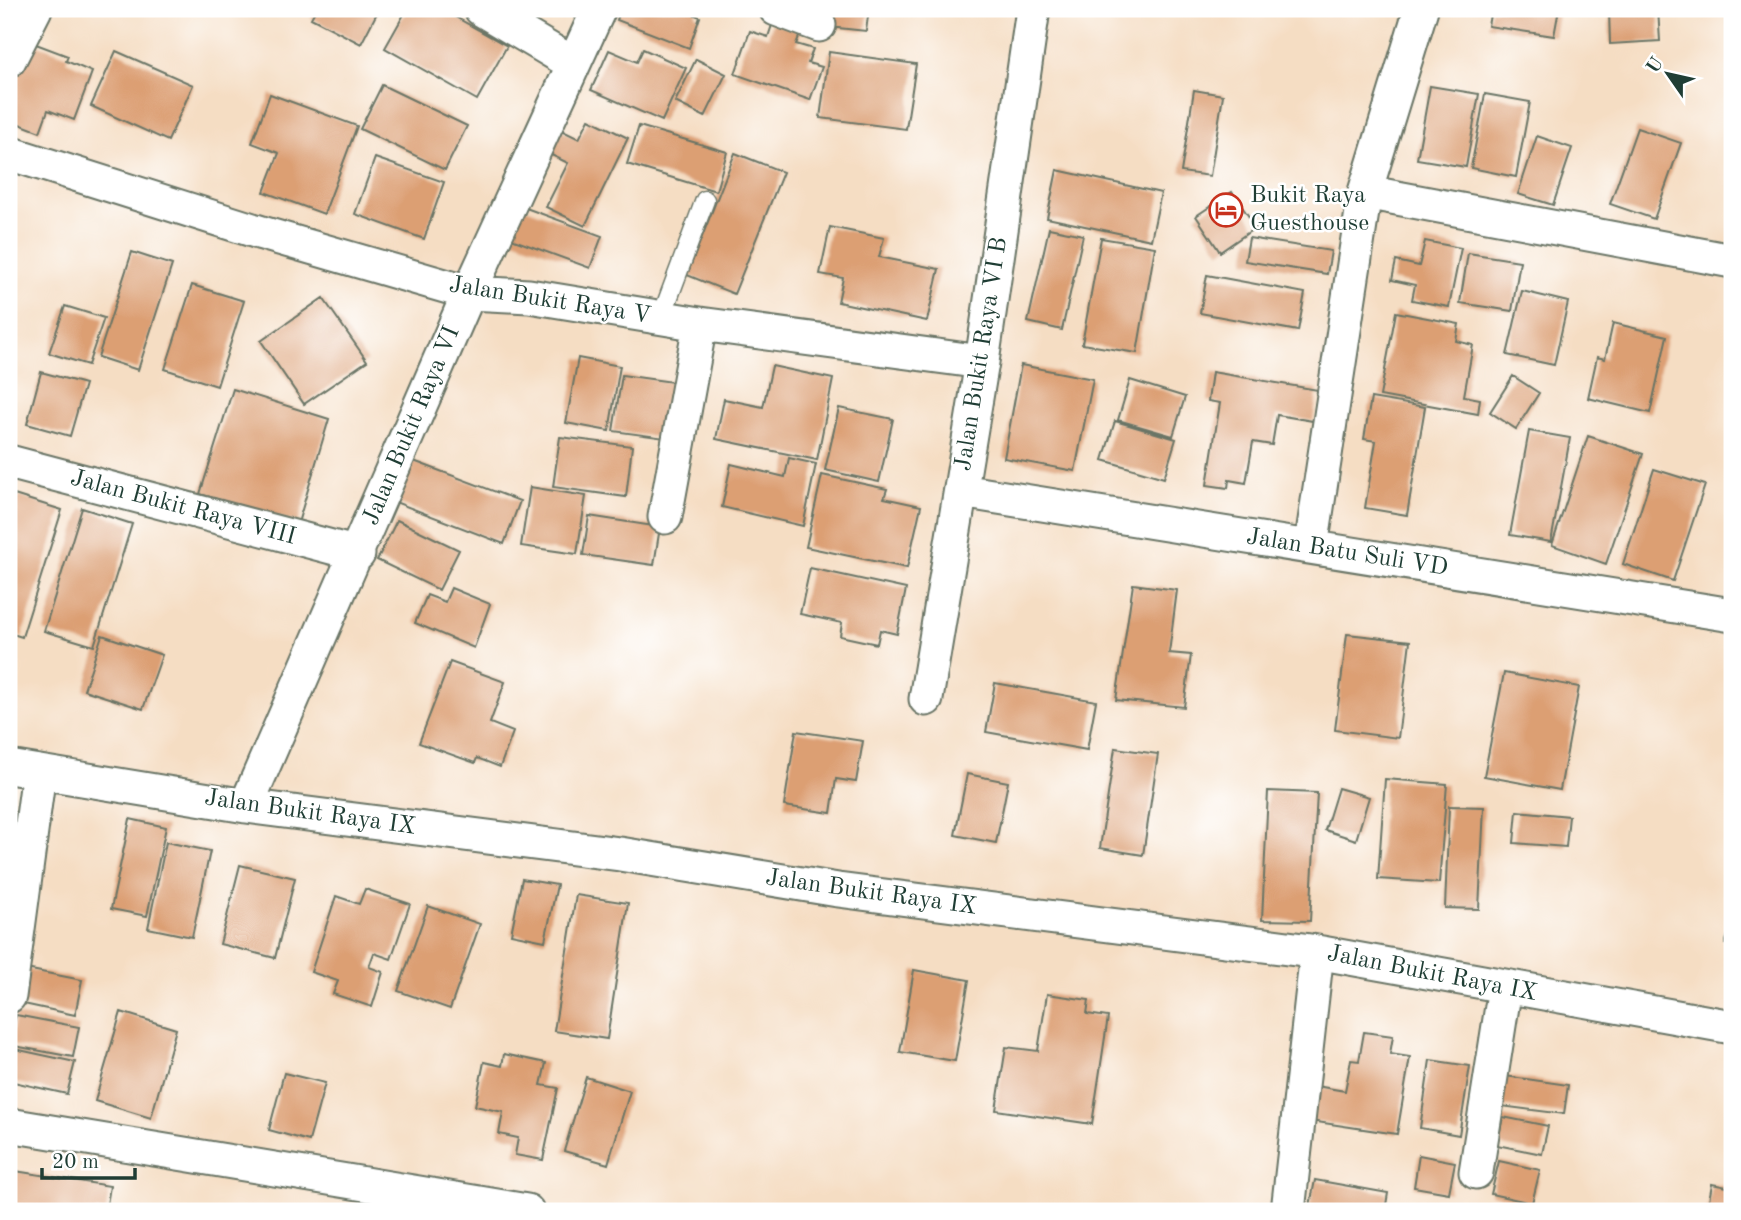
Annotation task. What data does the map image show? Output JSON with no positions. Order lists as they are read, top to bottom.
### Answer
{
  "streets": {
    "street": [
      "Jalan Bukit Raya V",
      "Jalan Bukit Raya VI B",
      "Jalan Bukit Raya VI",
      "Jalan Bukit Raya VIII",
      "Jalan Batu Suli VD",
      "Jalan Bukit Raya IX"
    ]
  },
  "crossings": [
    ["Jalan Bukit Raya V", "Jalan Bukit Raya VI B"],
    ["Jalan Bukit Raya V", "Jalan Bukit Raya VI"],
    ["Jalan Bukit Raya VI B", "Jalan Batu Suli VD"],
    ["Jalan Bukit Raya VI", "Jalan Bukit Raya VIII"],
    ["Jalan Bukit Raya VI", "Jalan Bukit Raya IX"]
  ],
  "places": {
    "hotel": ["Bukit Raya Guesthouse"]
  },
  "scale_bar": "20 m",
  "north": "top left"
}
